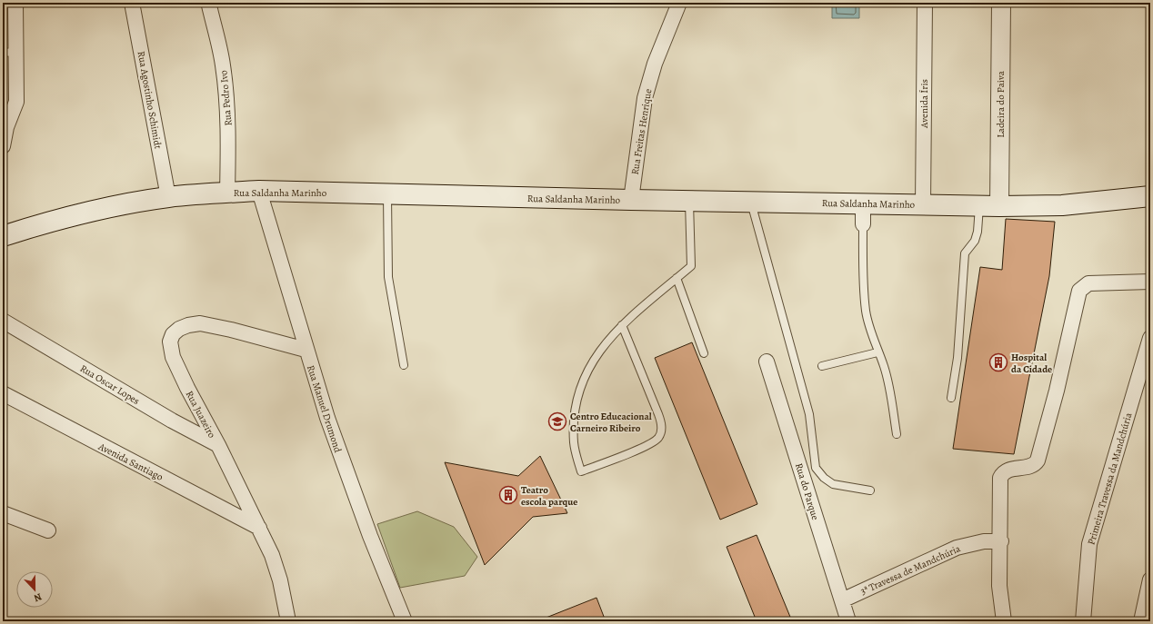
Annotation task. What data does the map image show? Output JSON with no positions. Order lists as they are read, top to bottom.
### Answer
{
  "streets": {
    "main road": ["Rua Saldanha Marinho"],
    "street": [
      "Rua Pedro Ivo",
      "Rua Agostinho Schimidt",
      "Avenida Íris",
      "Ladeira do Paiva",
      "Rua Freitas Henrique",
      "Rua Oscar Lopes",
      "Rua Manuel Drumond",
      "Rua Juazeiro",
      "Avenida Santiago",
      "Primeira Travessa da Mandchúria",
      "Rua do Parque",
      "3ª Travessa de Mandchúria"
    ]
  },
  "crossings": [
    ["Rua Pedro Ivo", "Rua Saldanha Marinho"],
    ["Rua Agostinho Schimidt", "Rua Saldanha Marinho"],
    ["Avenida Íris", "Rua Saldanha Marinho"],
    ["Ladeira do Paiva", "Rua Saldanha Marinho"],
    ["Rua Freitas Henrique", "Rua Saldanha Marinho"],
    ["Rua Saldanha Marinho", "Rua Manuel Drumond"],
    ["Rua Oscar Lopes", "Rua Juazeiro"],
    ["Rua Manuel Drumond", "Rua Juazeiro"],
    ["Rua Juazeiro", "Avenida Santiago"],
    ["Rua do Parque", "3ª Travessa de Mandchúria"]
  ],
  "places": {
    "building": ["Hospital da Cidade", "Teatro escola parque"],
    "school or university": ["Centro Educacional Carneiro Ribeiro"]
  },
  "north": "bottom"
}
